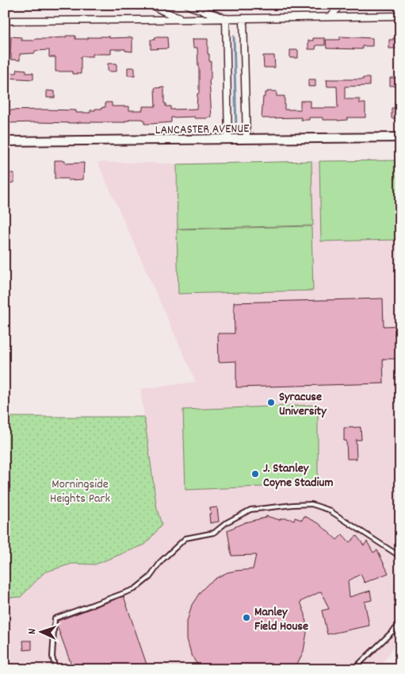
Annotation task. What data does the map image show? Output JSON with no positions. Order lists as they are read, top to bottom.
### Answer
{
  "streets": {
    "street": ["LANCASTER AVENUE"]
  },
  "parks": ["Morningside Heights Park"],
  "places": ["Syracuse University", "J. Stanley Coyne Stadium", "Manley Field House"],
  "north": "left"
}
